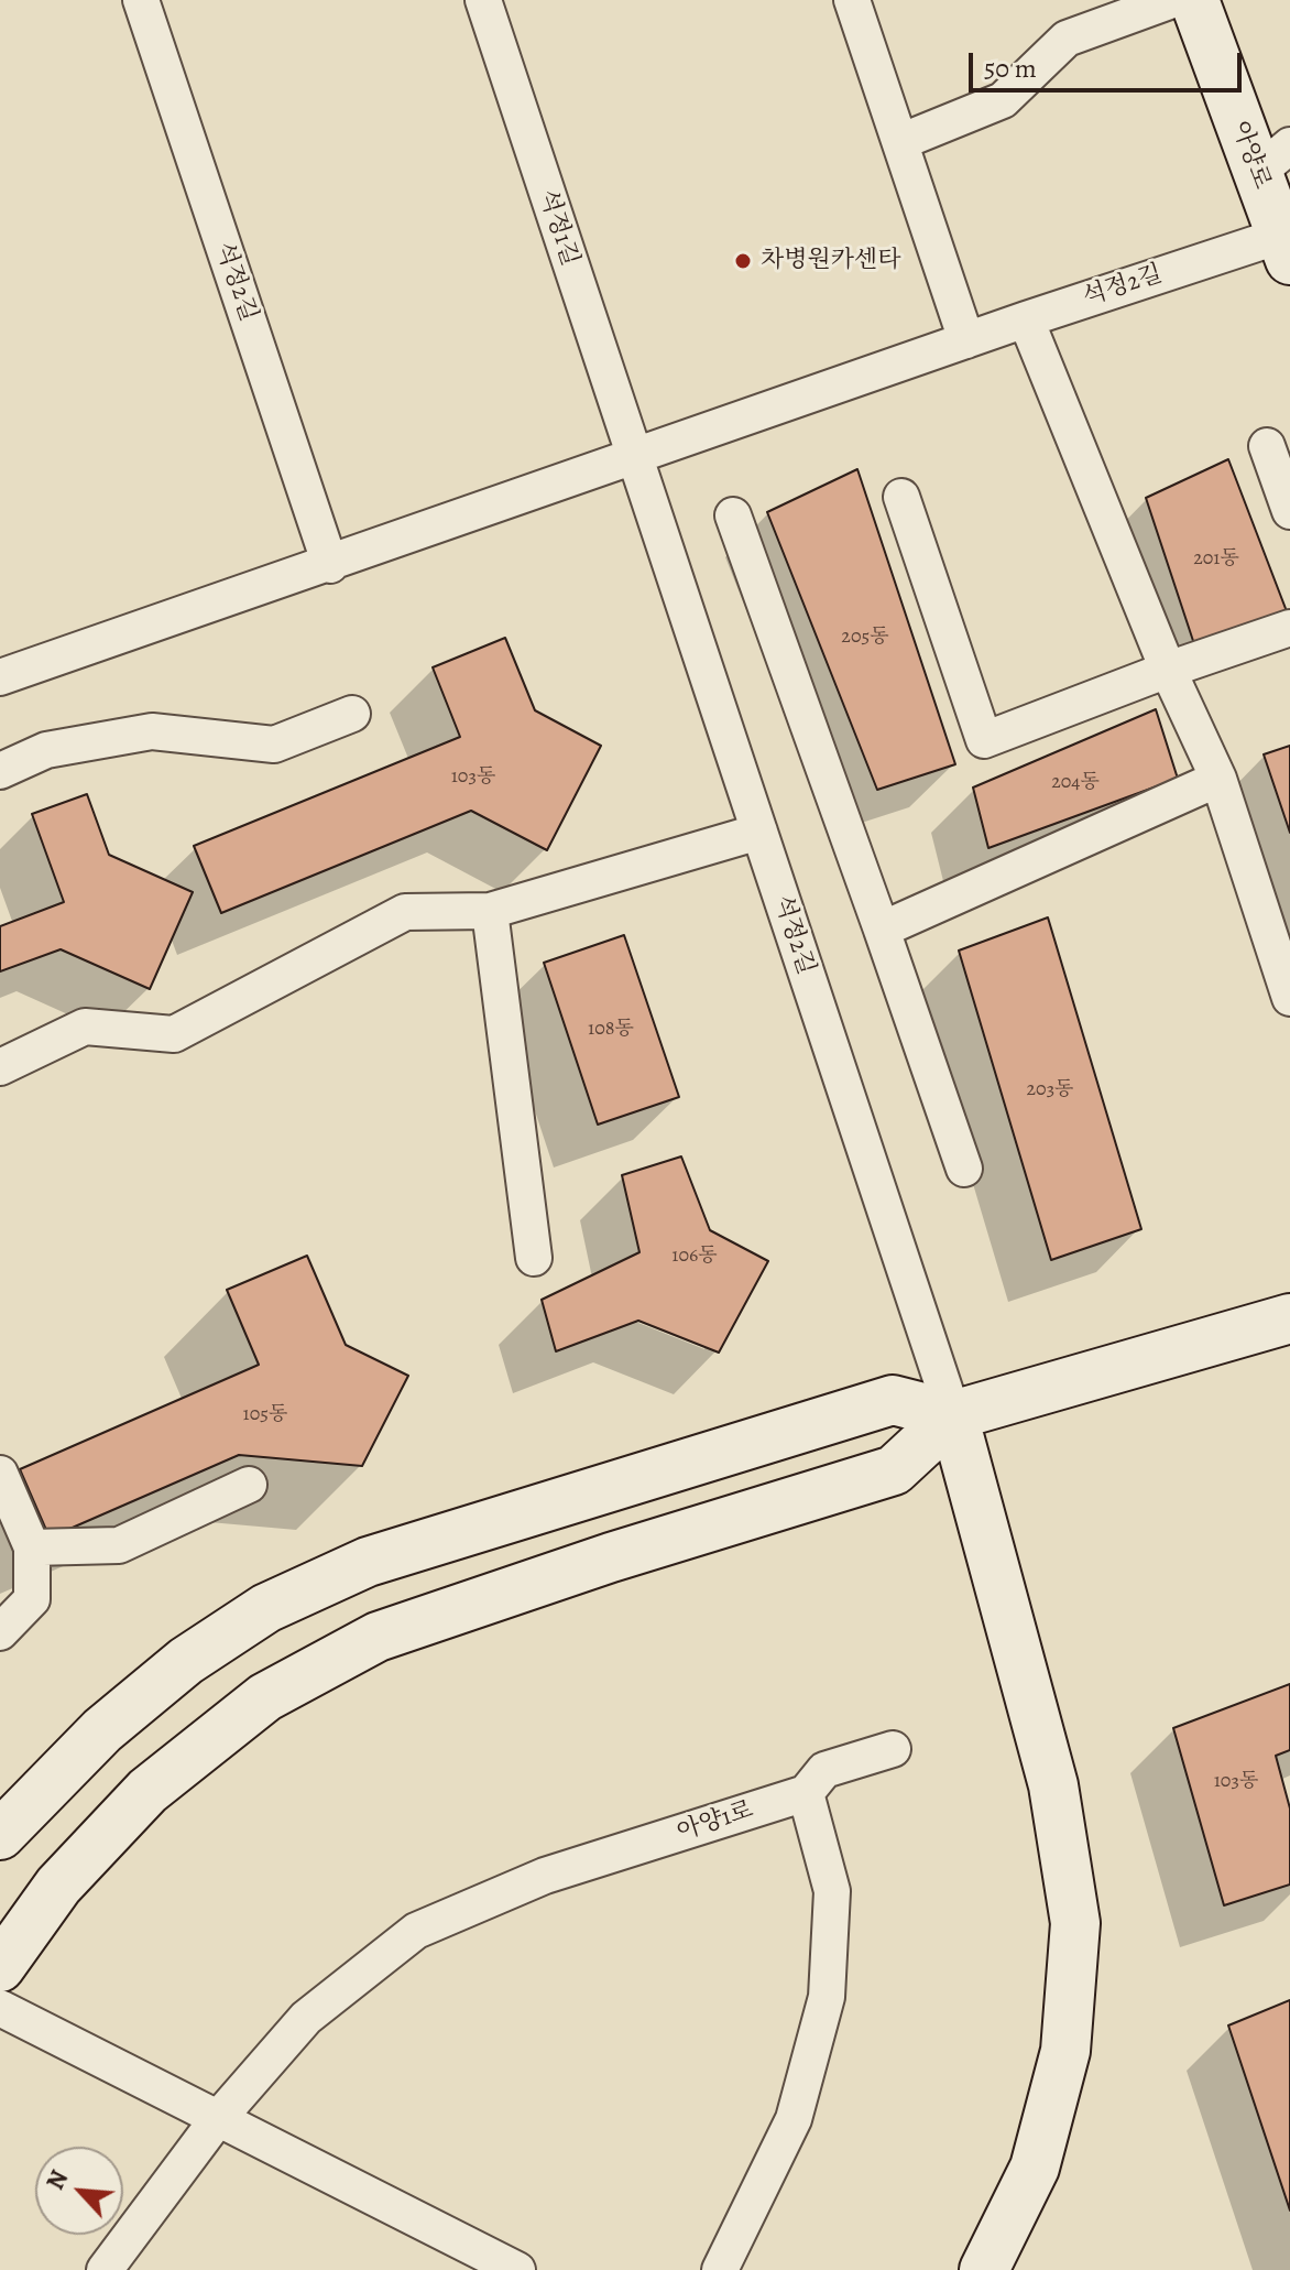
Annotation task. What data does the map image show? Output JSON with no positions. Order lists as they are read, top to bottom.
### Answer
{
  "streets": {
    "street": [
      "아양로",
      "석정1길",
      "석정2길",
      "아양1로"
    ]
  },
  "crossings": [
    ["아양로", "석정2길"],
    ["석정1길", "석정2길"]
  ],
  "places": ["차병원카센타"],
  "house_numbers": [
    "201동",
    "205동",
    "103동",
    "204동",
    "108동",
    "203동",
    "106동",
    "105동",
    "103동"
  ],
  "scale_bar": "50 m",
  "north": "top left"
}
